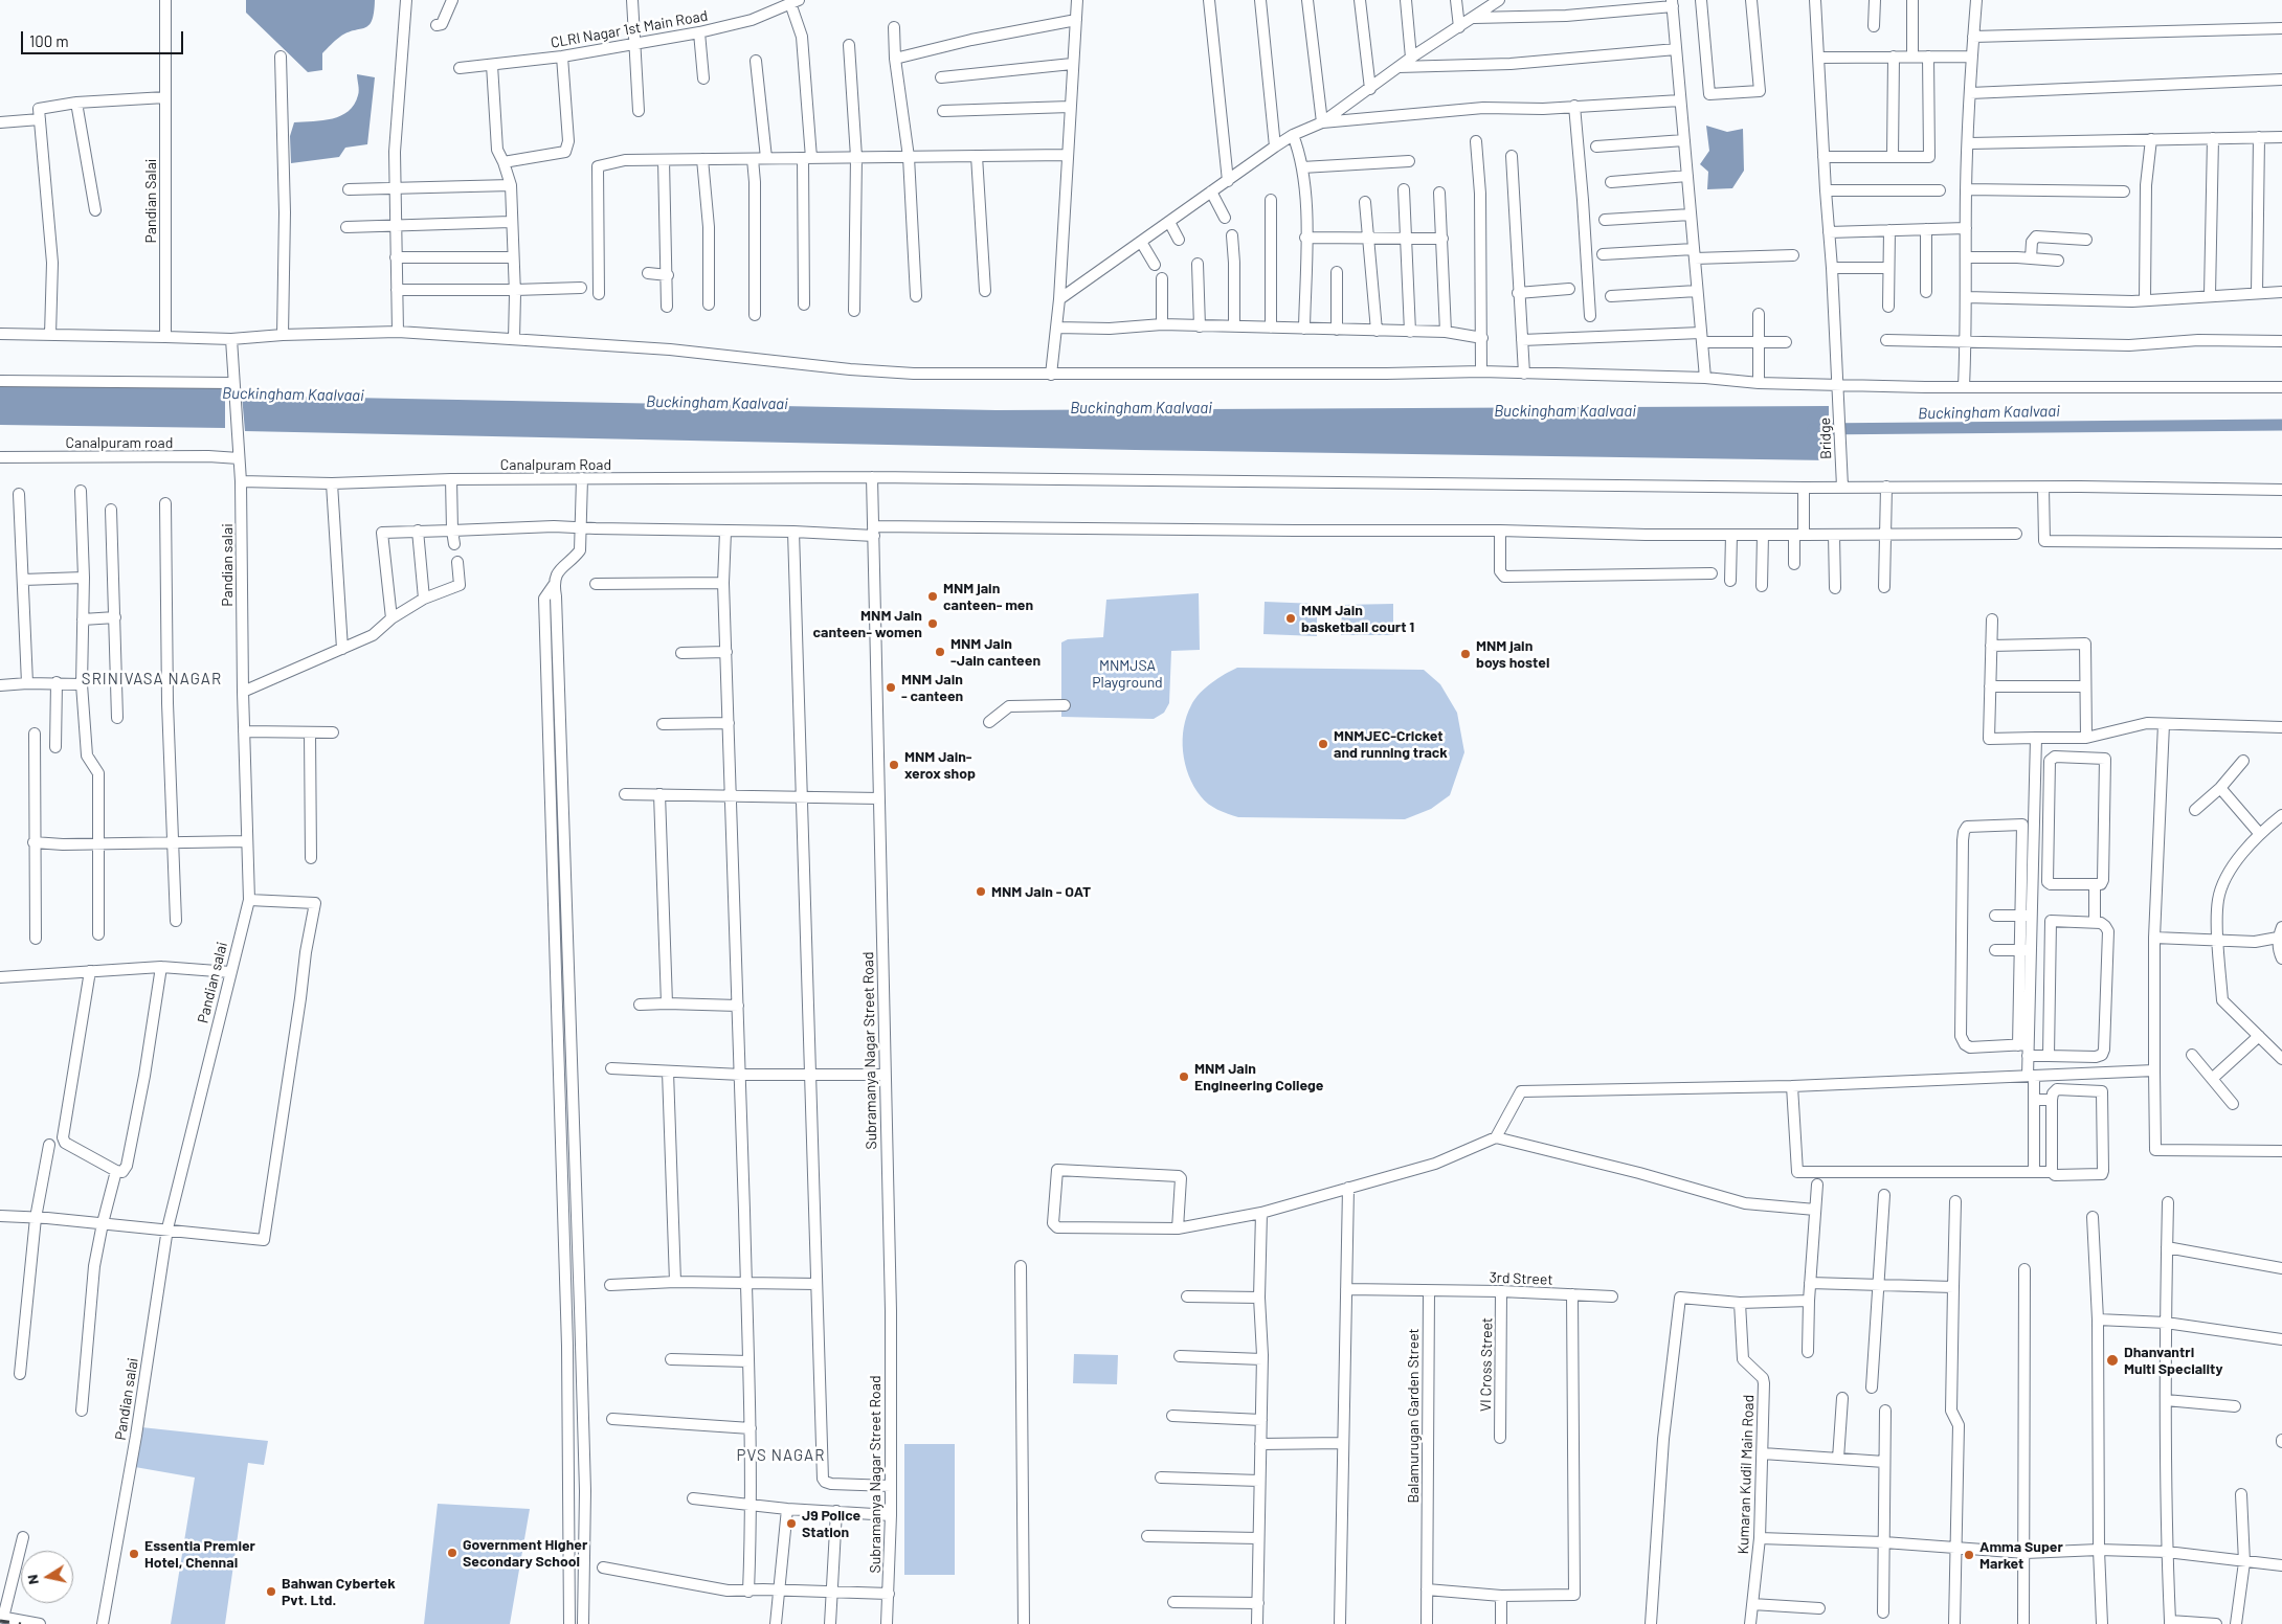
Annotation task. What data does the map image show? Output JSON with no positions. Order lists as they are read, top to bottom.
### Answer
{
  "streets": {
    "street": [
      "CLRI Nagar 1st Main Road",
      "Pandian Salai",
      "Bridge",
      "Canalpuram road",
      "Canalpuram Road",
      "Pandian salai",
      "Subramanya Nagar Street Road",
      "3rd Street",
      "VI Cross Street",
      "Balamurugan Garden Street",
      "Kumaran Kudil Main Road"
    ]
  },
  "crossings": [
    ["Bridge", "Canalpuram Road"],
    ["Canalpuram road", "Pandian salai"],
    ["Canalpuram Road", "Pandian salai"],
    ["Canalpuram Road", "Subramanya Nagar Street Road"],
    ["3rd Street", "VI Cross Street"],
    ["3rd Street", "Balamurugan Garden Street"]
  ],
  "districts": ["SRINIVASA NAGAR", "PVS NAGAR"],
  "water": ["Buckingham Kaalvaai"],
  "parks": ["MNMJSA Playground"],
  "places": [
    "MNM jain canteen- men",
    "MNM Jain basketball court 1",
    "MNM Jain canteen- women",
    "MNM Jain -Jain canteen",
    "MNM jain boys hostel",
    "MNM Jain - canteen",
    "MNMJEC-Cricket and running track",
    "MNM Jain- xerox shop",
    "MNM Jain - OAT",
    "MNM Jain Engineering College",
    "Dhanvantri Multi Speciality",
    "J9 Police Station",
    "Government Higher Secondary School",
    "Essentia Premier Hotel, Chennai",
    "Amma Super Market",
    "Bahwan Cybertek Pvt. Ltd."
  ],
  "scale_bar": "100 m",
  "north": "left"
}
